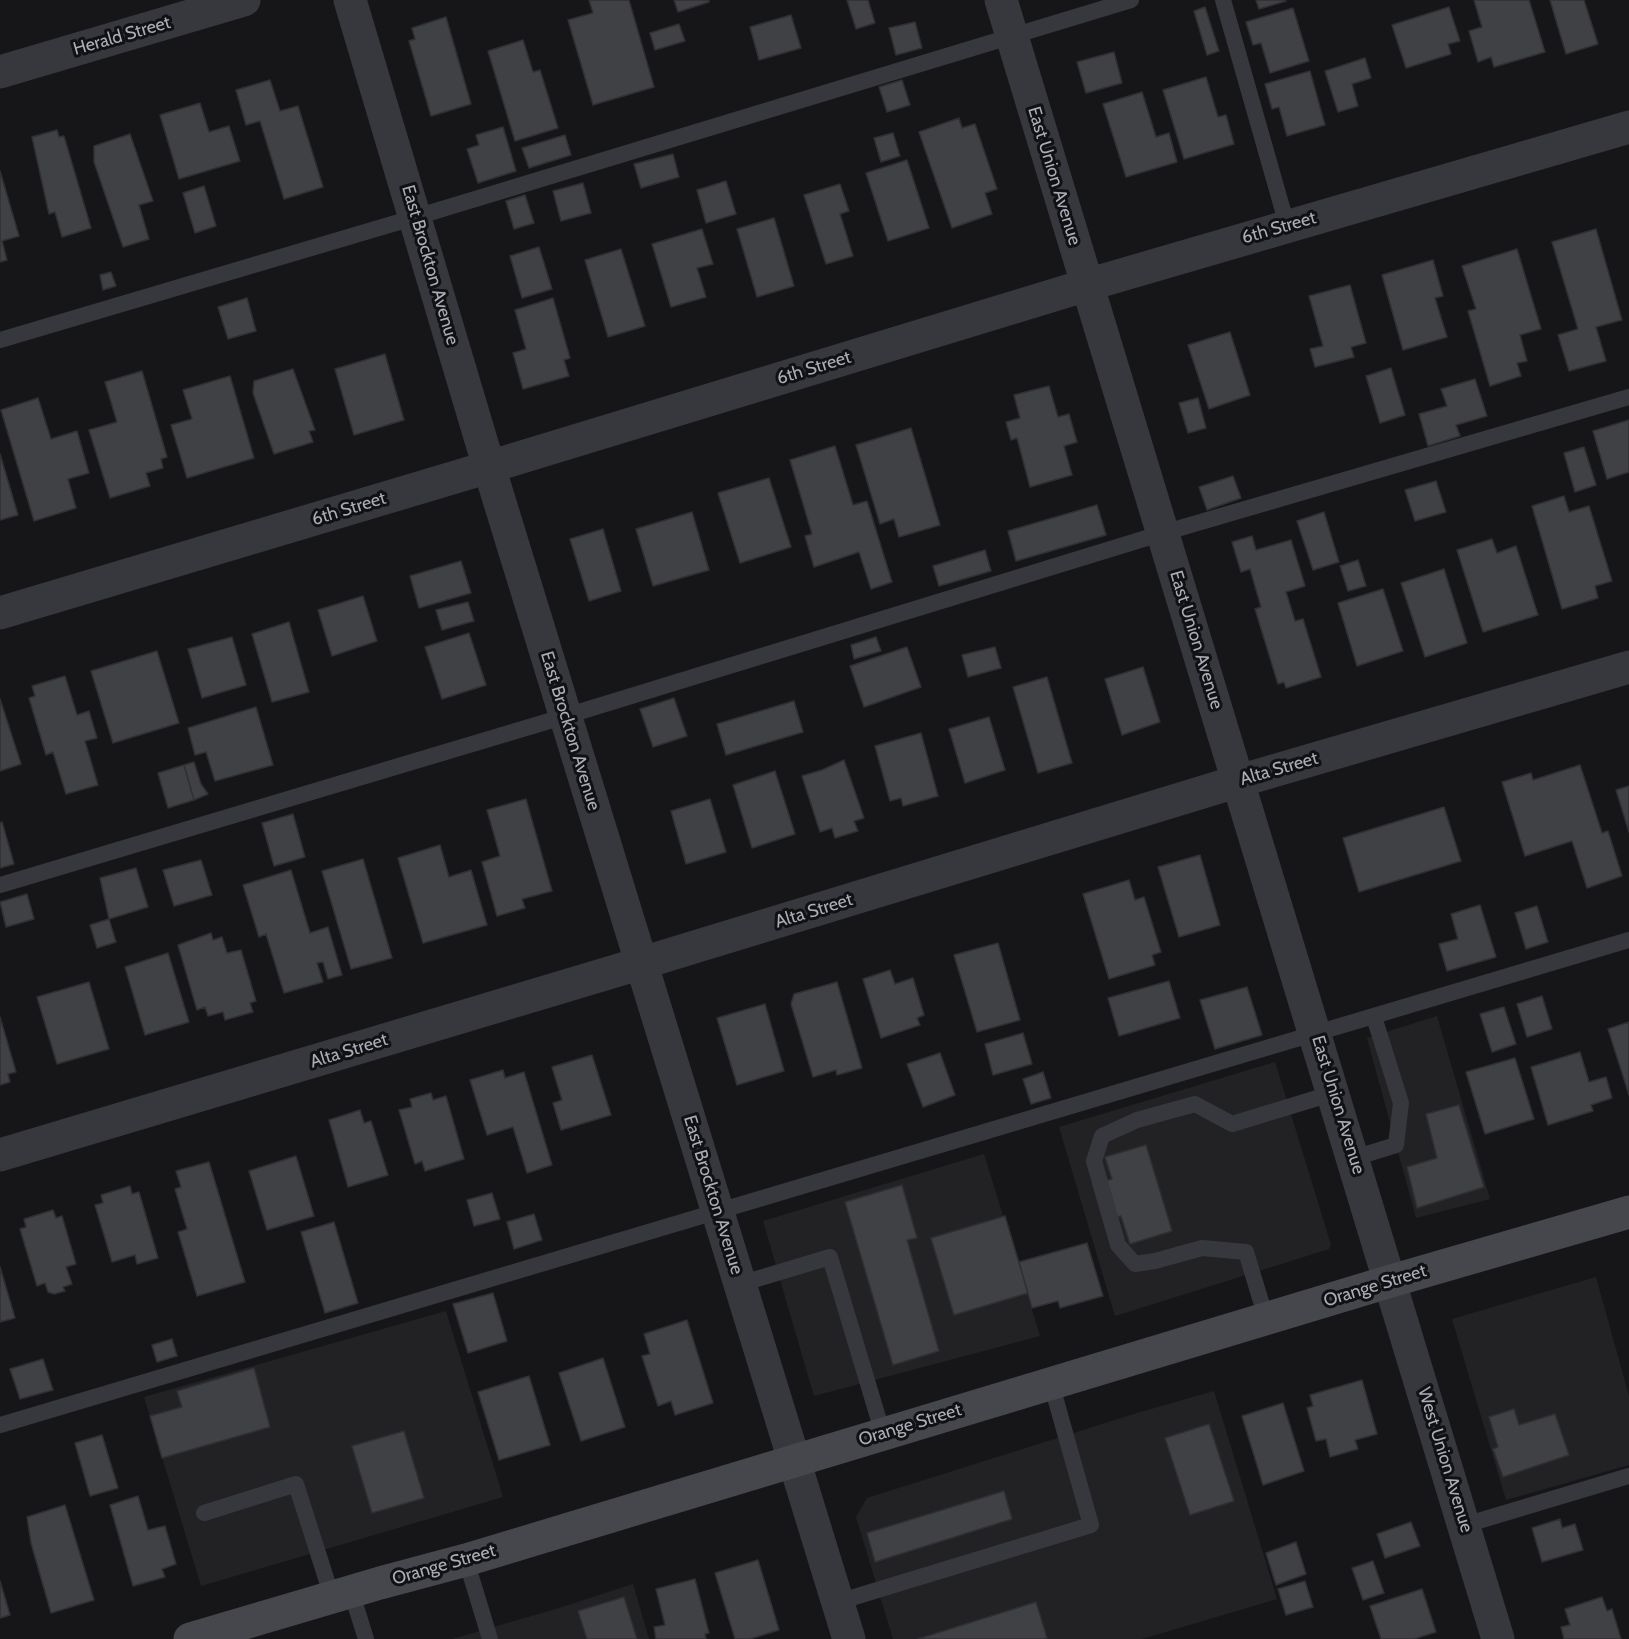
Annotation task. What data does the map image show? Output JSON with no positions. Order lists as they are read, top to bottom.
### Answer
{
  "streets": {
    "main road": ["Orange Street"],
    "street": [
      "Herald Street",
      "East Union Avenue",
      "6th Street",
      "East Brockton Avenue",
      "Alta Street",
      "West Union Avenue"
    ]
  },
  "crossings": [
    ["East Union Avenue", "6th Street"],
    ["East Union Avenue", "Alta Street"],
    ["East Union Avenue", "Orange Street"],
    ["East Union Avenue", "West Union Avenue"],
    ["6th Street", "East Brockton Avenue"],
    ["East Brockton Avenue", "Alta Street"],
    ["East Brockton Avenue", "Orange Street"],
    ["Orange Street", "West Union Avenue"]
  ]
}
